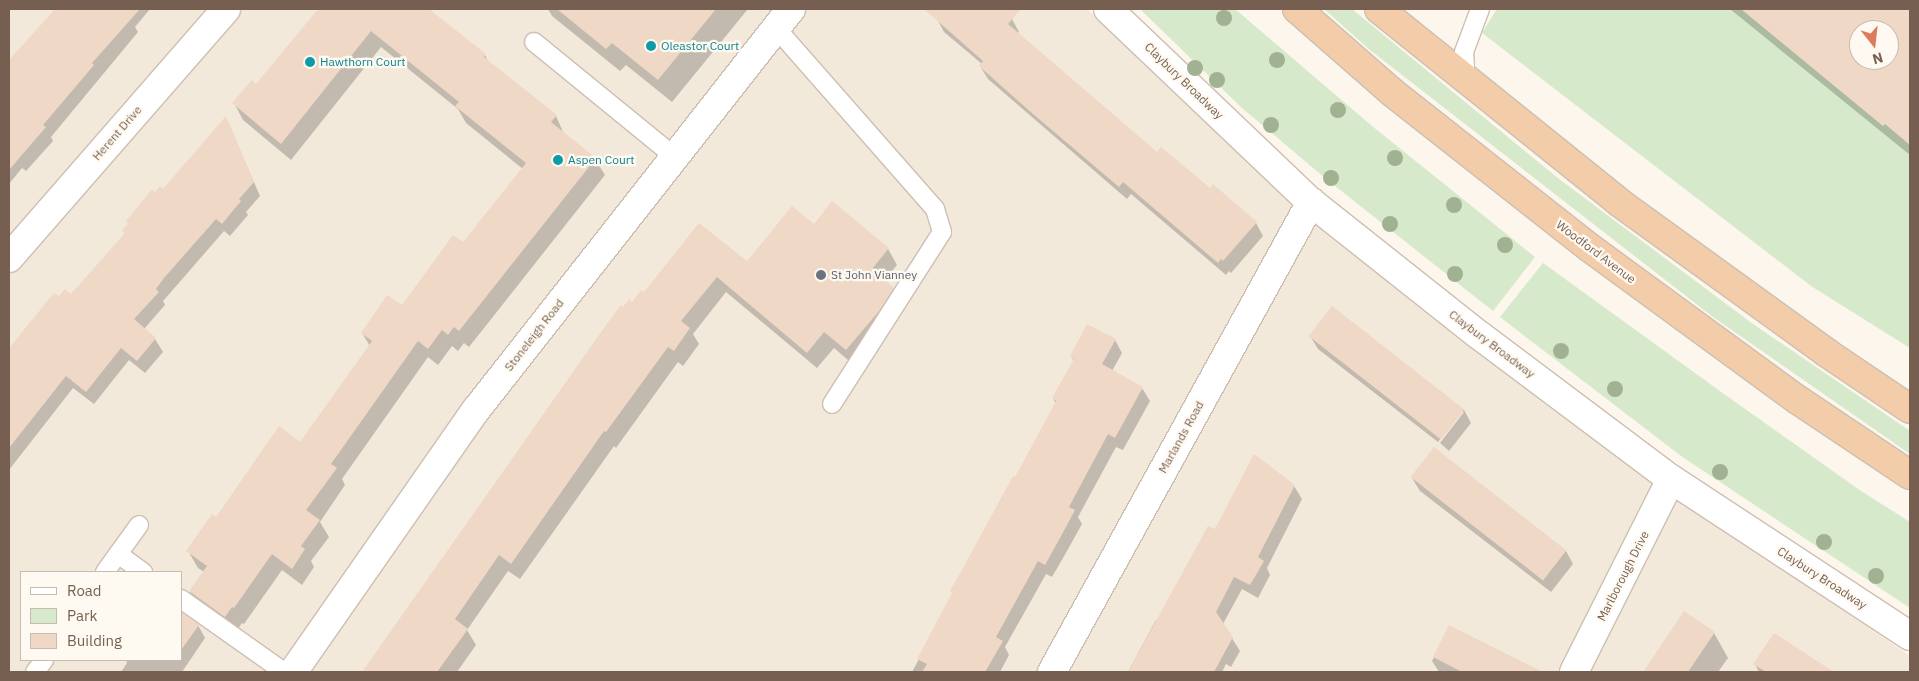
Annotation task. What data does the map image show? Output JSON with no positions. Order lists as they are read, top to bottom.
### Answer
{
  "streets": {
    "highway": ["Woodford Avenue"],
    "street": [
      "Claybury Broadway",
      "Herent Drive",
      "Stoneleigh Road",
      "Marlands Road",
      "Marlborough Drive"
    ]
  },
  "crossings": [
    ["Claybury Broadway", "Marlands Road"],
    ["Claybury Broadway", "Marlborough Drive"]
  ],
  "places": [
    "Oleastor Court",
    "Hawthorn Court",
    "Aspen Court",
    "St John Vianney"
  ],
  "legend": ["Road", "Park", "Building"],
  "north": "bottom"
}
